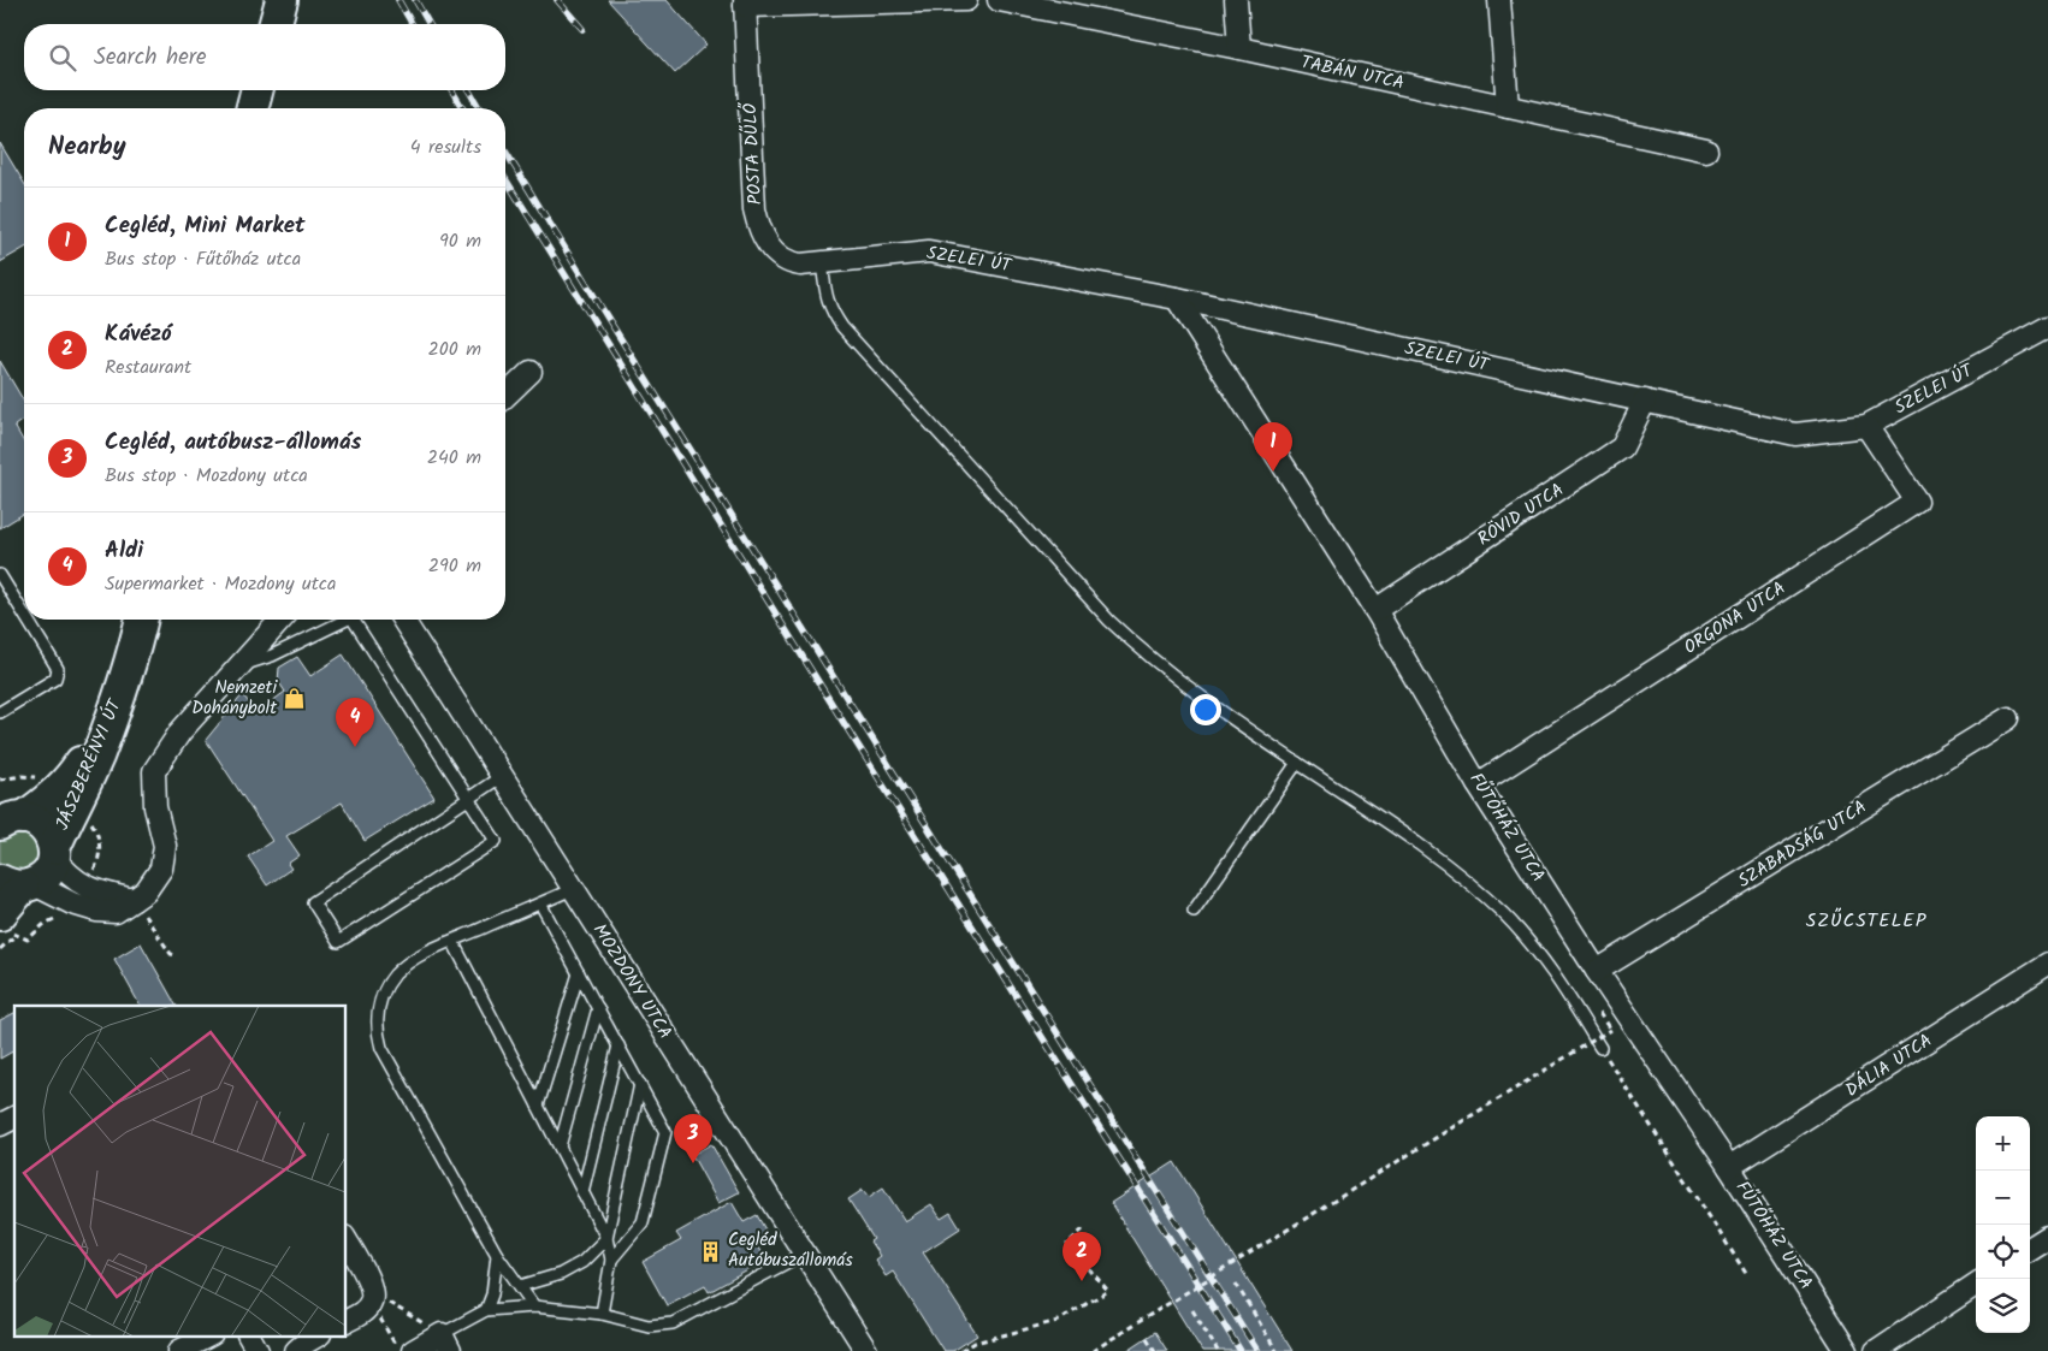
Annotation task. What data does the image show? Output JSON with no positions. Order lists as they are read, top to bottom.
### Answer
{
  "streets": {
    "main road": ["JÁSZBERÉNYI ÚT"],
    "street": [
      "TABÁN UTCA",
      "POSTA DŰLŐ",
      "SZELEI ÚT",
      "RÖVID UTCA",
      "ORGONA UTCA",
      "FŰTŐHÁZ UTCA",
      "SZABADSÁG UTCA",
      "MOZDONY UTCA",
      "DÁLIA UTCA"
    ]
  },
  "crossings": [
    ["POSTA DŰLŐ", "SZELEI ÚT"],
    ["SZELEI ÚT", "RÖVID UTCA"],
    ["SZELEI ÚT", "ORGONA UTCA"],
    ["SZELEI ÚT", "FŰTŐHÁZ UTCA"],
    ["RÖVID UTCA", "FŰTŐHÁZ UTCA"],
    ["ORGONA UTCA", "FŰTŐHÁZ UTCA"],
    ["FŰTŐHÁZ UTCA", "SZABADSÁG UTCA"],
    ["FŰTŐHÁZ UTCA", "DÁLIA UTCA"]
  ],
  "districts": ["SZŰCSTELEP"],
  "places": {
    "shop": ["Nemzeti Dohánybolt"],
    "building": ["Cegléd Autóbuszállomás"]
  },
  "page": {
    "search": "Search here",
    "heading": ["Nearby", "4 results"],
    "list": [
      {
        "mark": "1",
        "name": "Cegléd, Mini Market",
        "note": "Bus stop · Fűtőház utca",
        "value": "90 m"
      },
      {
        "mark": "2",
        "name": "Kávézó",
        "note": "Restaurant",
        "value": "200 m"
      },
      {
        "mark": "3",
        "name": "Cegléd, autóbusz-állomás",
        "note": "Bus stop · Mozdony utca",
        "value": "240 m"
      },
      {
        "mark": "4",
        "name": "Aldi",
        "note": "Supermarket · Mozdony utca",
        "value": "290 m"
      }
    ],
    "pins": [
      "1",
      "4",
      "3",
      "2"
    ],
    "map_buttons": ["+", "−"]
  }
}
